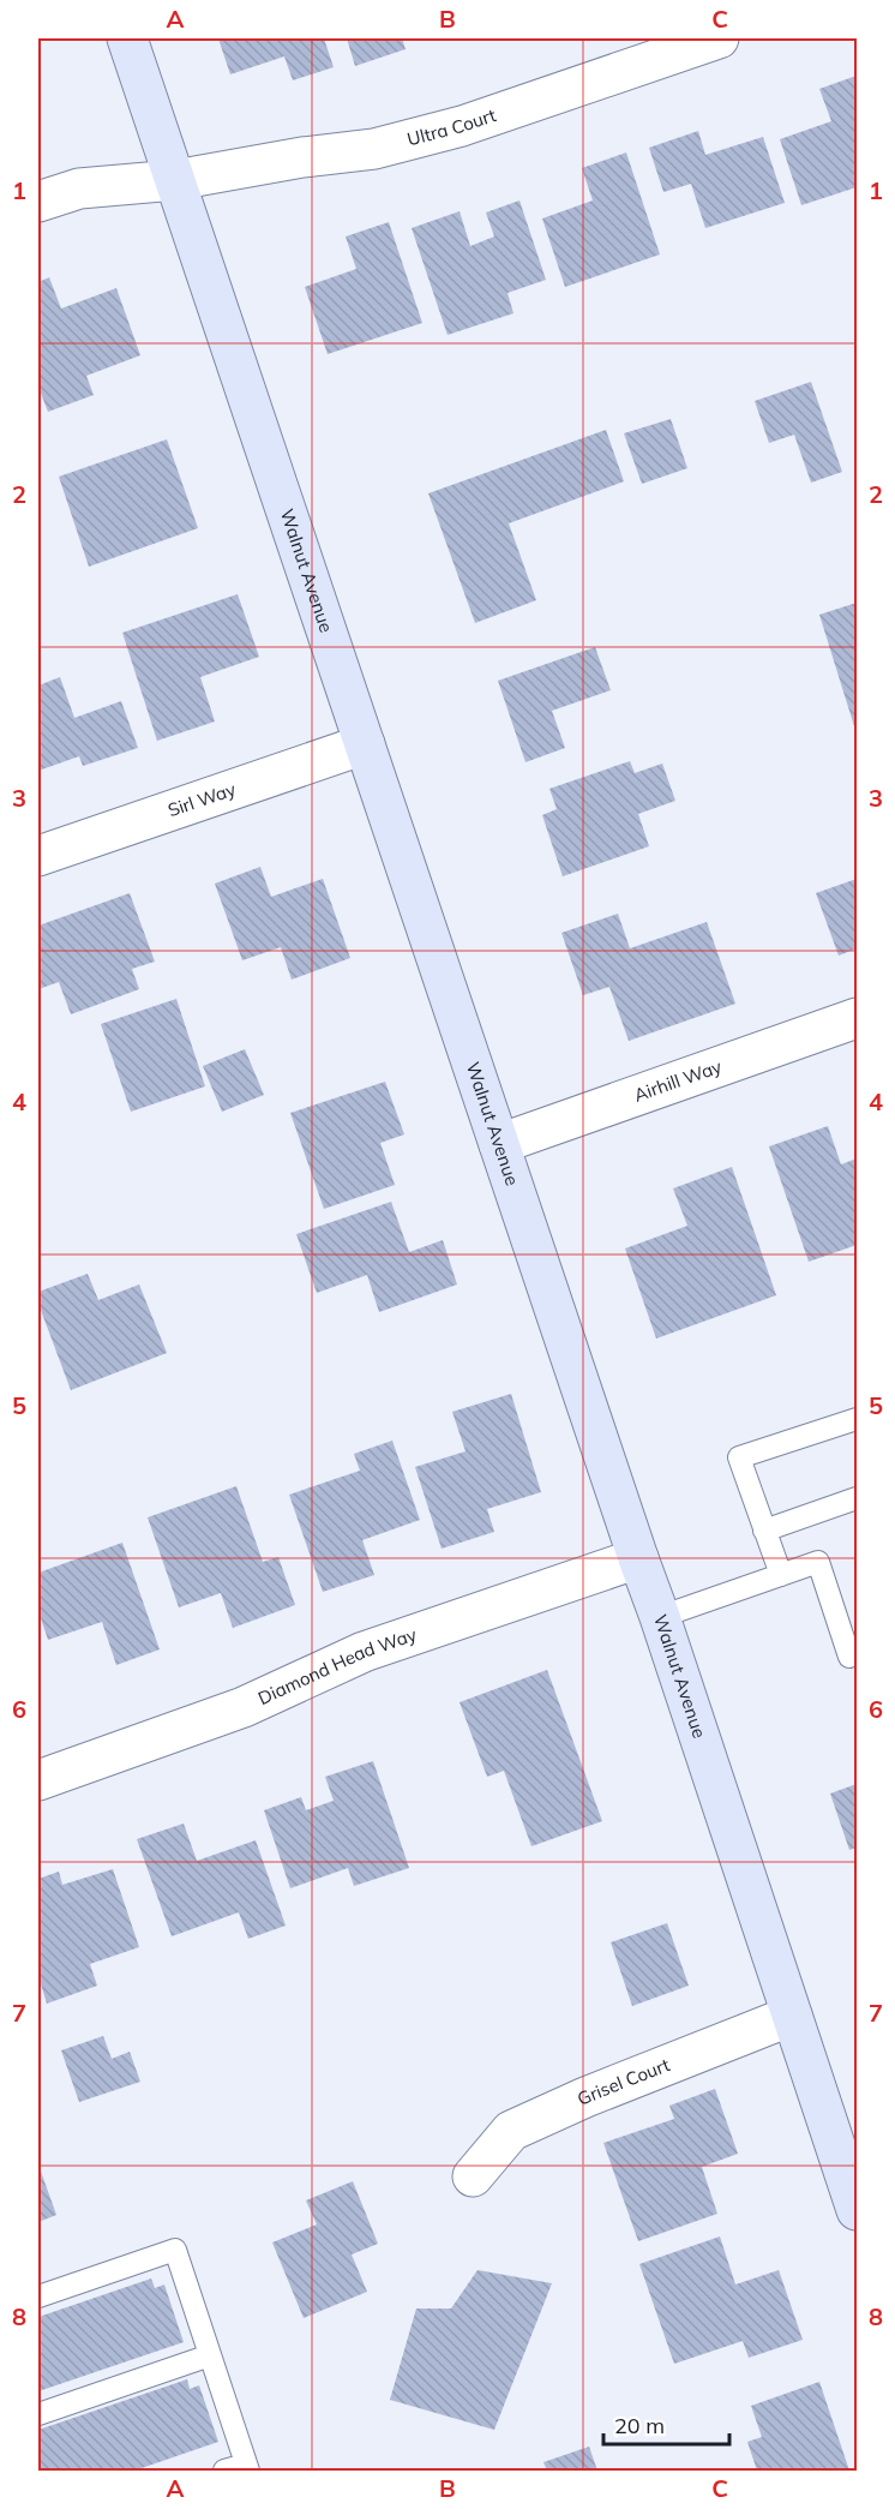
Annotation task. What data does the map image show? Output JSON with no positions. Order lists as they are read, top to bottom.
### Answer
{
  "streets": {
    "street": [
      "Ultra Court",
      "Walnut Avenue",
      "Sirl Way",
      "Airhill Way",
      "Diamond Head Way",
      "Grisel Court"
    ]
  },
  "crossings": [
    ["Ultra Court", "Walnut Avenue"],
    ["Walnut Avenue", "Sirl Way"],
    ["Walnut Avenue", "Airhill Way"],
    ["Walnut Avenue", "Diamond Head Way"],
    ["Walnut Avenue", "Grisel Court"]
  ],
  "scale_bar": "20 m",
  "grid": {
    "columns": ["A", "B", "C"],
    "rows": [
      "1",
      "2",
      "3",
      "4",
      "5",
      "6",
      "7",
      "8"
    ]
  }
}
